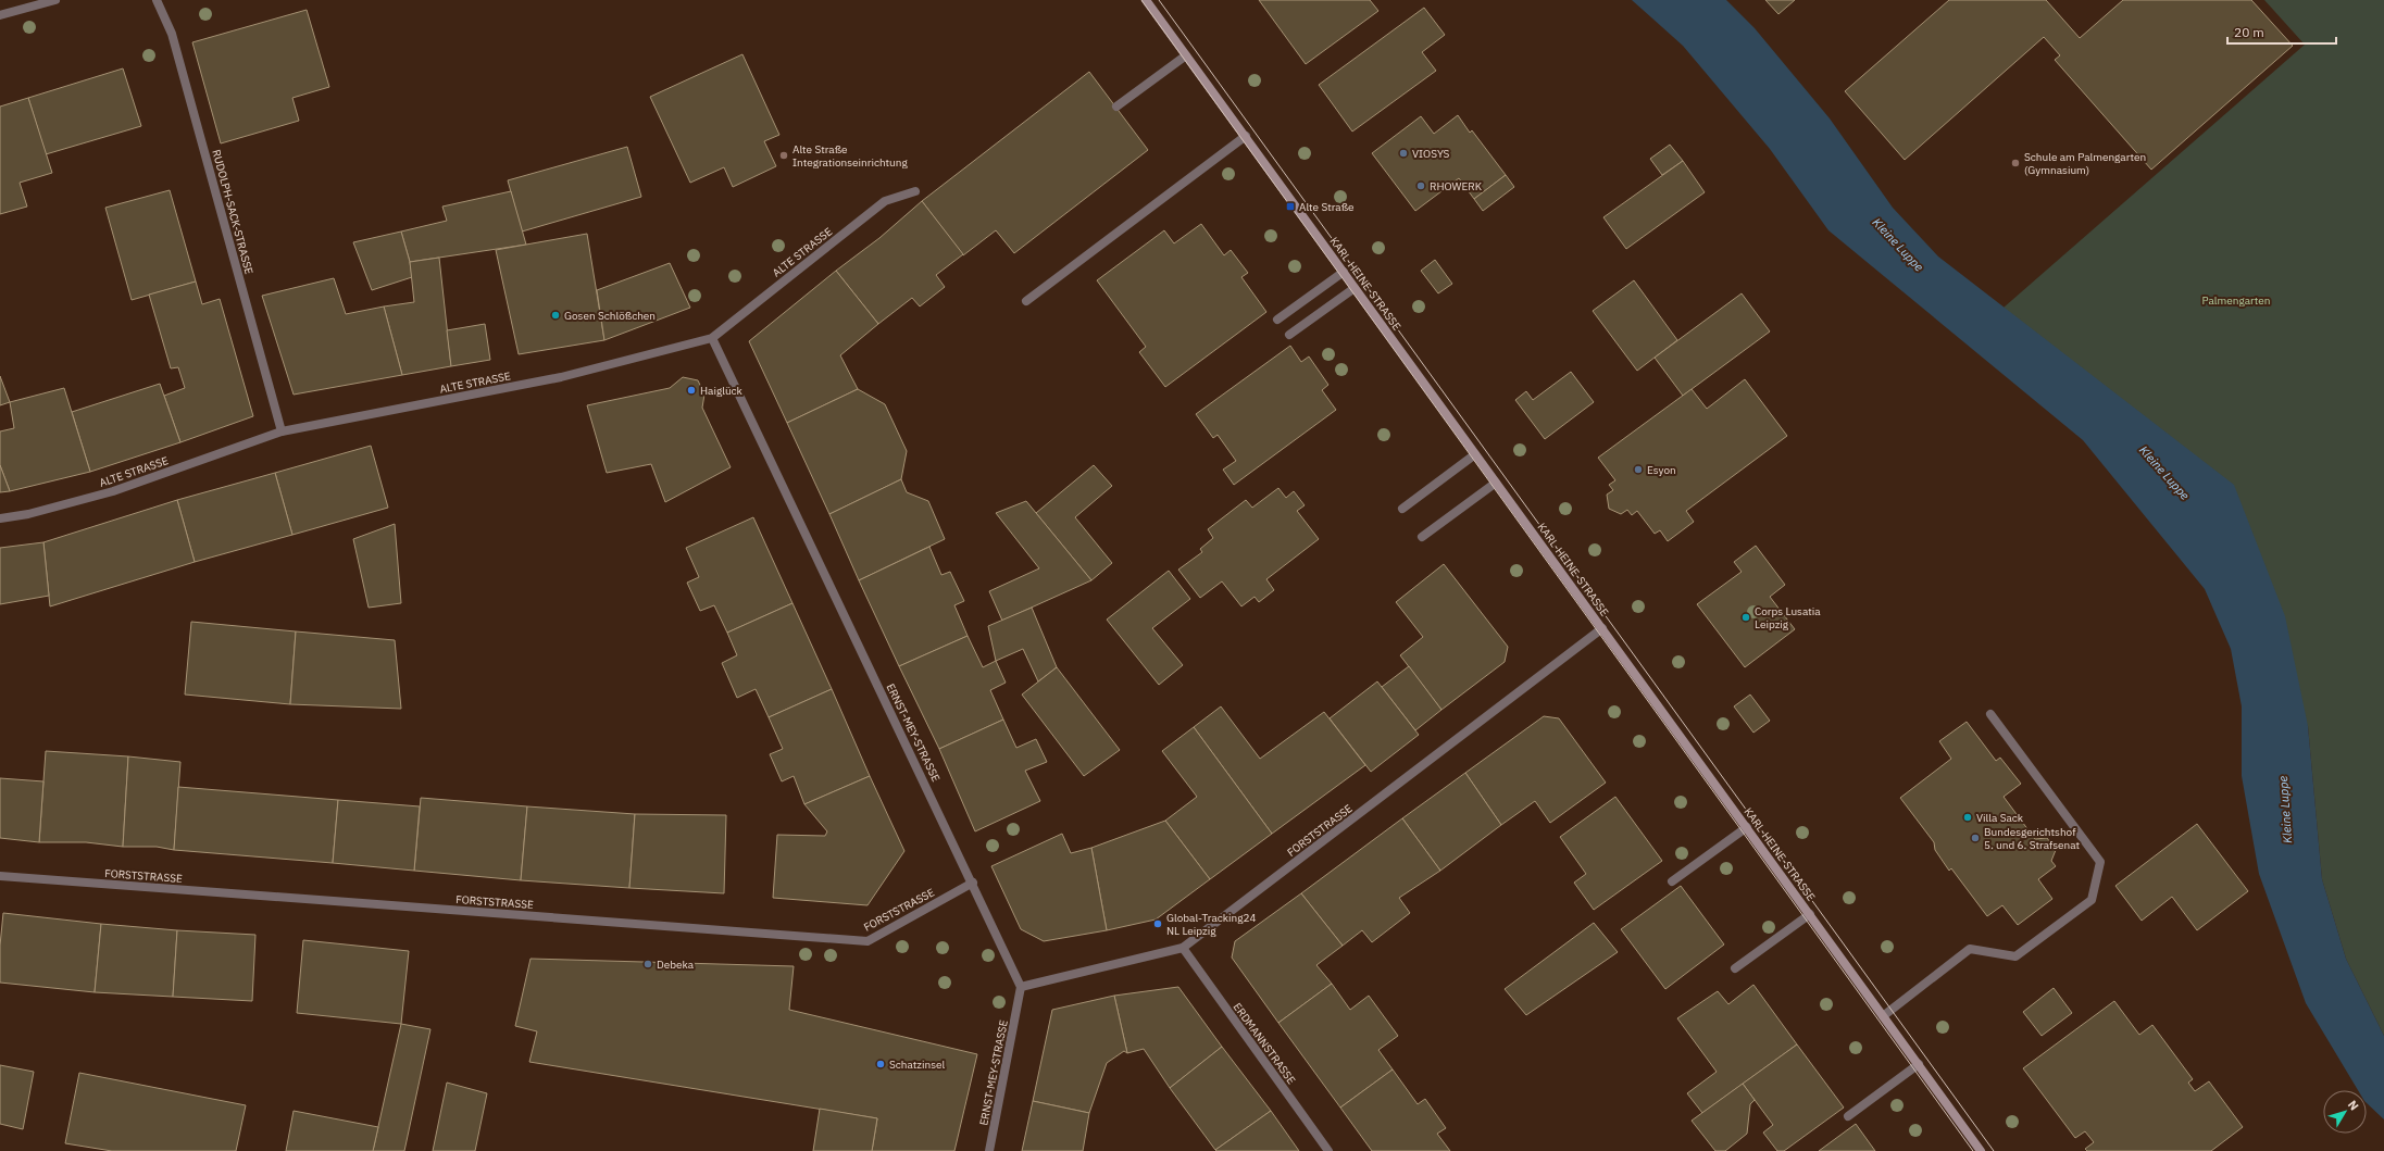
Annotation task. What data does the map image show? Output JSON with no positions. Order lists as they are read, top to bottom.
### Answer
{
  "streets": {
    "main road": ["KARL-HEINE-STRASSE"],
    "street": [
      "RUDOLPH-SACK-STRASSE",
      "ALTE STRASSE",
      "ERNST-MEY-STRASSE",
      "FORSTSTRASSE",
      "ERDMANNSTRASSE"
    ]
  },
  "crossings": [
    ["RUDOLPH-SACK-STRASSE", "ALTE STRASSE"],
    ["ALTE STRASSE", "ERNST-MEY-STRASSE"],
    ["KARL-HEINE-STRASSE", "FORSTSTRASSE"],
    ["ERNST-MEY-STRASSE", "FORSTSTRASSE"],
    ["FORSTSTRASSE", "ERDMANNSTRASSE"]
  ],
  "water": ["Kleine Luppe"],
  "parks": ["Palmengarten"],
  "places": {
    "other": [
      "VIOSYS",
      "Alte Straße Integrationseinrichtung",
      "Schule am Palmengarten (Gymnasium)",
      "RHOWERK",
      "Gosen Schlößchen",
      "Haiglück",
      "Esyon",
      "Corps Lusatia Leipzig",
      "Villa Sack",
      "Bundesgerichtshof 5. und 6. Strafsenat",
      "Global-Tracking24 NL Leipzig",
      "Debeka",
      "Schatzinsel"
    ],
    "transit": ["Alte Straße"]
  },
  "scale_bar": "20 m",
  "north": "top right"
}
